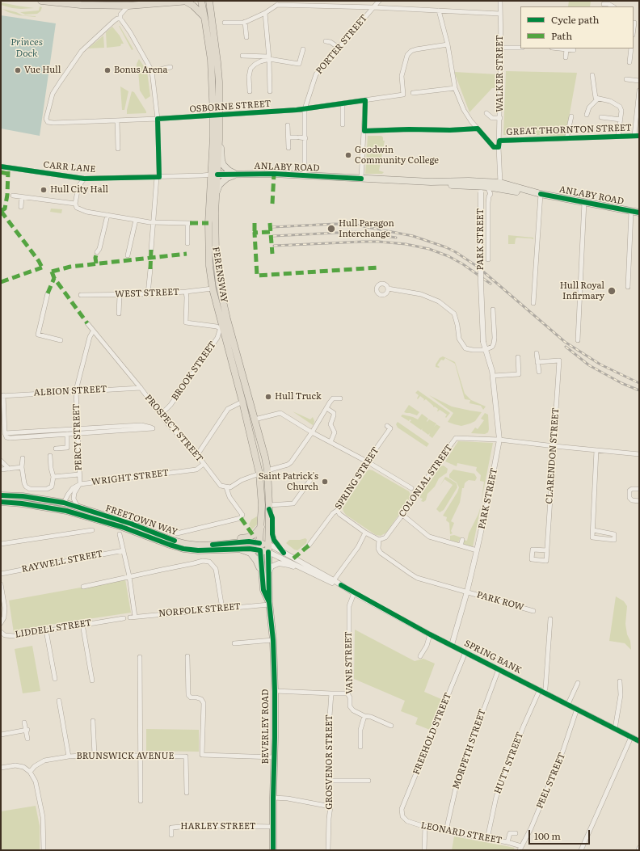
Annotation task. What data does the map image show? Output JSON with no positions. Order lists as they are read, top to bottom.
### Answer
{
  "streets": {
    "highway": ["FERENSWAY", "FREETOWN WAY", "SPRING BANK"],
    "main road": ["ANLABY ROAD", "BEVERLEY ROAD"],
    "street": [
      "PORTER STREET",
      "WALKER STREET",
      "OSBORNE STREET",
      "GREAT THORNTON STREET",
      "CARR LANE",
      "PARK STREET",
      "WEST STREET",
      "BROOK STREET",
      "ALBION STREET",
      "PROSPECT STREET",
      "PERCY STREET",
      "CLARENDON STREET",
      "WRIGHT STREET",
      "SPRING STREET",
      "COLONIAL STREET",
      "RAYWELL STREET",
      "PARK ROW",
      "NORFOLK STREET",
      "LIDDELL STREET",
      "VANE STREET",
      "FREEHOLD STREET",
      "MORPETH STREET",
      "BRUNSWICK AVENUE",
      "GROSVENOR STREET",
      "HUTT STREET",
      "PEEL STREET",
      "HARLEY STREET",
      "LEONARD STREET"
    ]
  },
  "crossings": [
    ["PORTER STREET", "OSBORNE STREET"],
    ["PORTER STREET", "ANLABY ROAD"],
    ["WALKER STREET", "GREAT THORNTON STREET"],
    ["WALKER STREET", "ANLABY ROAD"],
    ["OSBORNE STREET", "FERENSWAY"],
    ["CARR LANE", "ANLABY ROAD"],
    ["ANLABY ROAD", "PARK STREET"],
    ["ANLABY ROAD", "FERENSWAY"],
    ["PARK STREET", "COLONIAL STREET"],
    ["PARK STREET", "PARK ROW"],
    ["PARK STREET", "SPRING BANK"],
    ["FERENSWAY", "WEST STREET"],
    ["FERENSWAY", "BROOK STREET"],
    ["FERENSWAY", "FREETOWN WAY"],
    ["FERENSWAY", "SPRING BANK"],
    ["FERENSWAY", "BEVERLEY ROAD"],
    ["BROOK STREET", "PROSPECT STREET"],
    ["ALBION STREET", "PROSPECT STREET"],
    ["ALBION STREET", "PERCY STREET"],
    ["PROSPECT STREET", "PERCY STREET"],
    ["PROSPECT STREET", "WRIGHT STREET"],
    ["PERCY STREET", "WRIGHT STREET"],
    ["WRIGHT STREET", "FREETOWN WAY"],
    ["COLONIAL STREET", "PARK ROW"],
    ["FREETOWN WAY", "SPRING BANK"],
    ["FREETOWN WAY", "BEVERLEY ROAD"],
    ["NORFOLK STREET", "BEVERLEY ROAD"],
    ["SPRING BANK", "VANE STREET"],
    ["SPRING BANK", "BEVERLEY ROAD"],
    ["SPRING BANK", "FREEHOLD STREET"],
    ["SPRING BANK", "MORPETH STREET"],
    ["SPRING BANK", "HUTT STREET"],
    ["SPRING BANK", "PEEL STREET"],
    ["BEVERLEY ROAD", "HARLEY STREET"],
    ["FREEHOLD STREET", "LEONARD STREET"],
    ["MORPETH STREET", "LEONARD STREET"],
    ["HUTT STREET", "LEONARD STREET"],
    ["PEEL STREET", "LEONARD STREET"]
  ],
  "water": ["Princes Dock"],
  "places": [
    "Vue Hull",
    "Bonus Arena",
    "Goodwin Community College",
    "Hull City Hall",
    "Hull Paragon Interchange",
    "Hull Royal Infirmary",
    "Hull Truck",
    "Saint Patrick's Church"
  ],
  "legend": ["Cycle path", "Path"],
  "scale_bar": "100 m"
}
